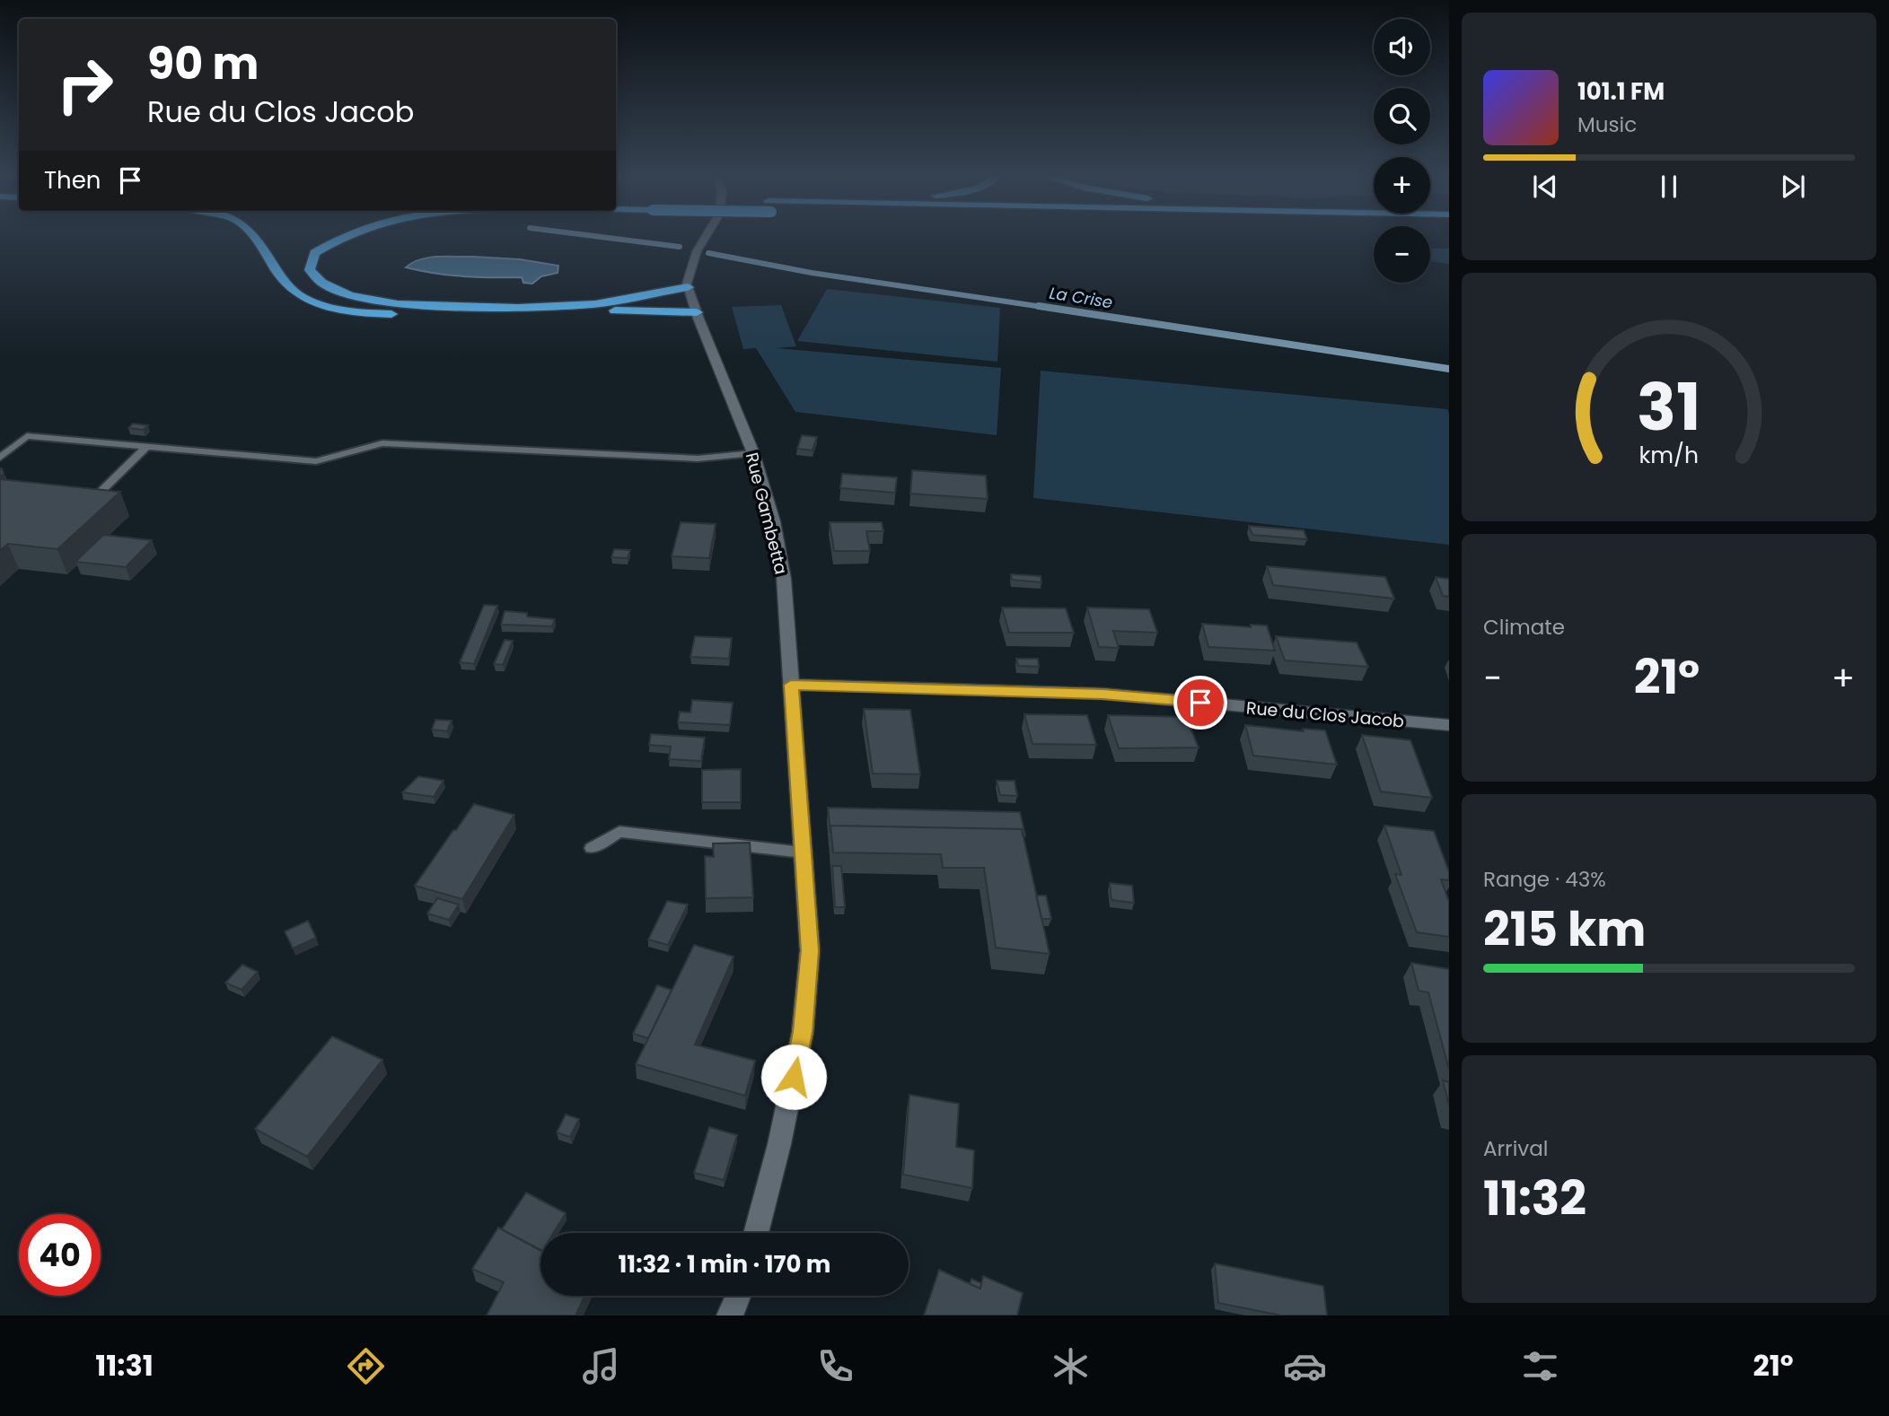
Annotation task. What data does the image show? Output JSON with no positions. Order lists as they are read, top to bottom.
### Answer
{
  "streets": {
    "street": ["Rue Gambetta", "Rue du Clos Jacob"]
  },
  "crossings": [
    ["Rue Gambetta", "Rue du Clos Jacob"]
  ],
  "water": ["La Crise"],
  "page": {
    "map_buttons": ["+", "−"],
    "turn": ["90 m", "Rue du Clos Jacob"],
    "song": ["101.1 FM", "Music"],
    "then": "Then",
    "tile": [
      "Climate",
      ["Range · 43%", "215 km"],
      ["Arrival", "11:32"]
    ],
    "heat": ["−", "21°", "+"],
    "limit": "40",
    "trip": "11:32 · 1 min · 170 m",
    "tabs": ["11:31", "21°"],
    "gauge": ["31", "km/h"]
  }
}
